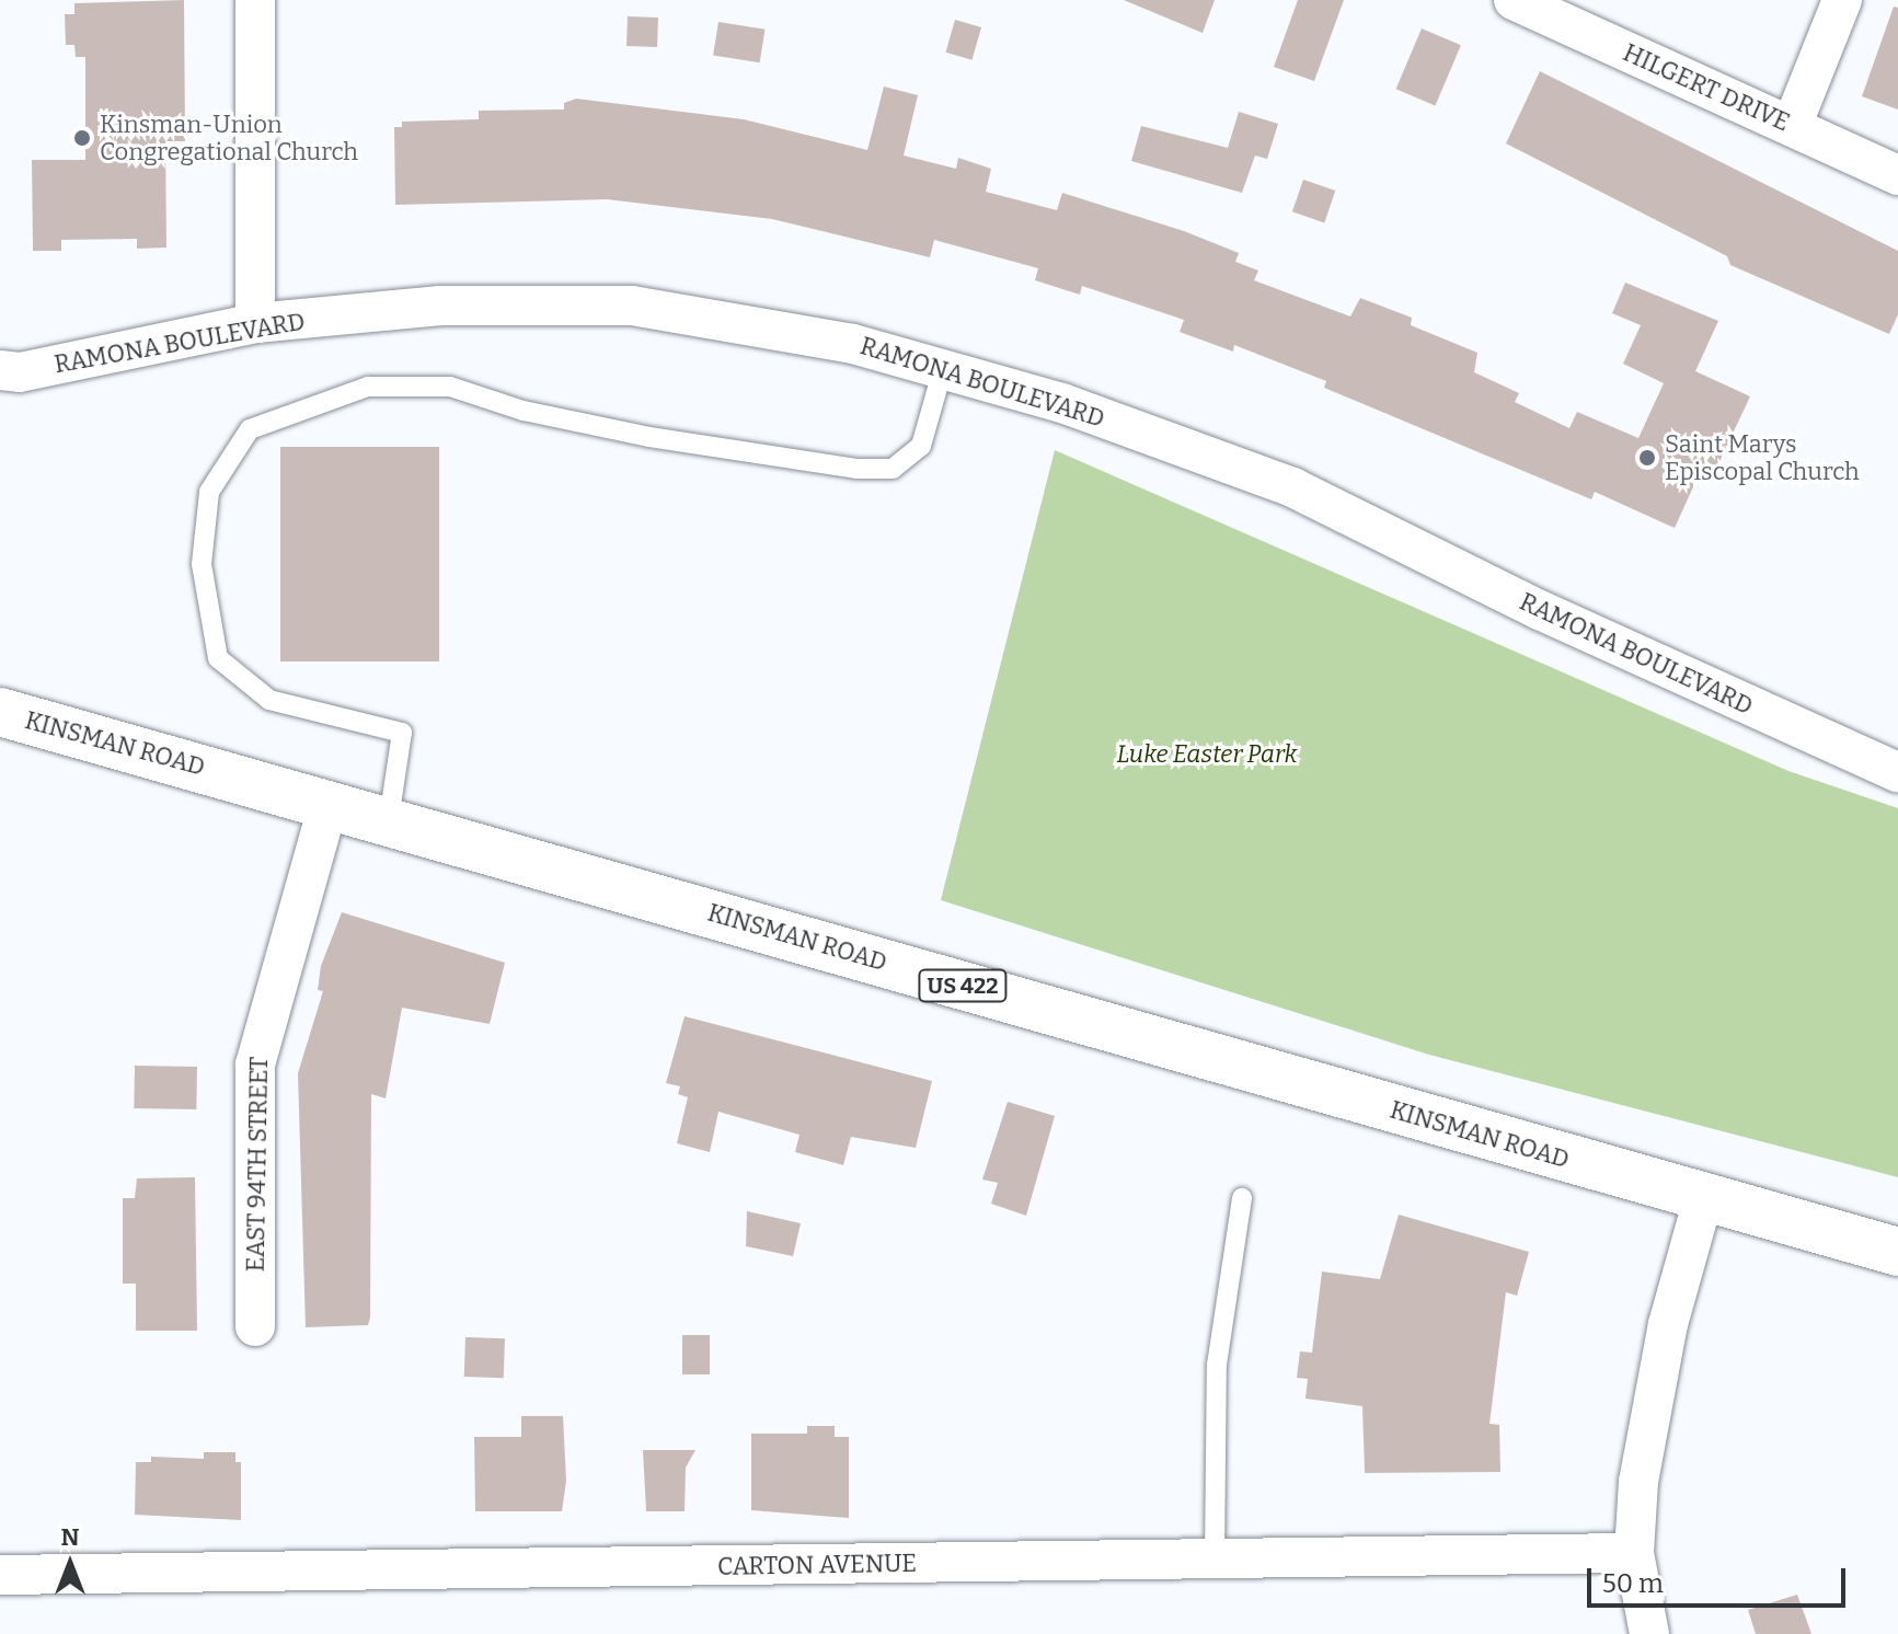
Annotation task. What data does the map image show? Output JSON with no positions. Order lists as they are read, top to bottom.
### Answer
{
  "streets": {
    "main road": ["KINSMAN ROAD", "US 422"],
    "street": [
      "HILGERT DRIVE",
      "RAMONA BOULEVARD",
      "EAST 94TH STREET",
      "CARTON AVENUE"
    ]
  },
  "crossings": [
    ["KINSMAN ROAD", "EAST 94TH STREET"]
  ],
  "parks": ["Luke Easter Park"],
  "places": ["Kinsman-Union Congregational Church", "Saint Marys Episcopal Church"],
  "scale_bar": "50 m",
  "north": "top"
}
